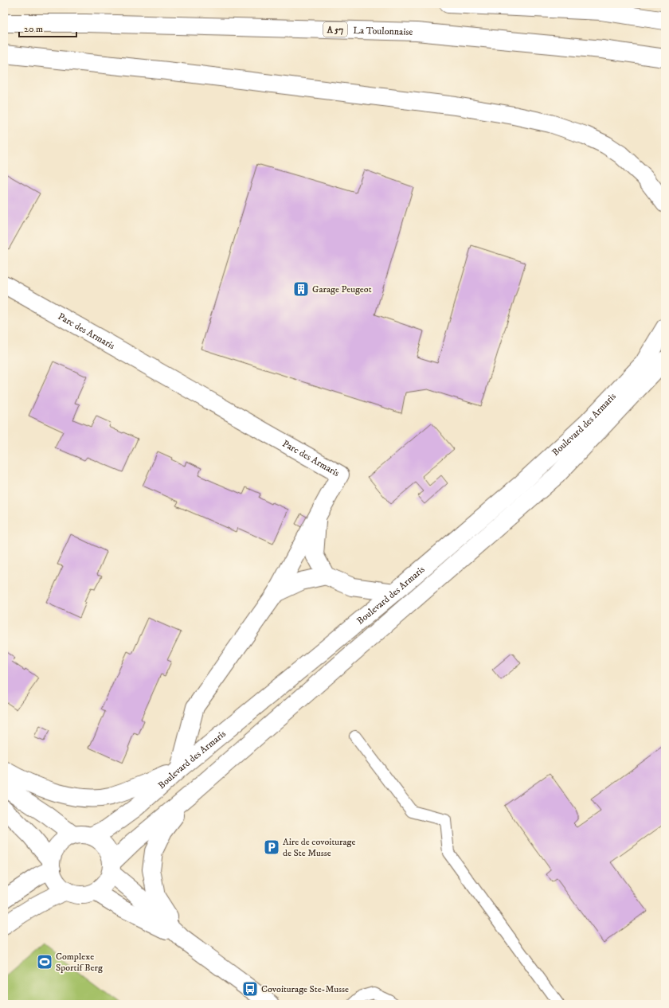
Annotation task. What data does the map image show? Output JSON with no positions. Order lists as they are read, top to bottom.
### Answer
{
  "streets": {
    "main road": [
      "A 57",
      "La Toulonnaise",
      "Parc des Armaris",
      "Boulevard des Armaris"
    ]
  },
  "crossings": [
    ["Parc des Armaris", "Boulevard des Armaris"]
  ],
  "places": {
    "building": ["Garage Peugeot"],
    "parking": ["Aire de covoiturage de Ste Musse"],
    "sports": ["Complexe Sportif Berg"],
    "bus stop": ["Covoiturage Ste-Musse"]
  },
  "scale_bar": "20 m"
}
